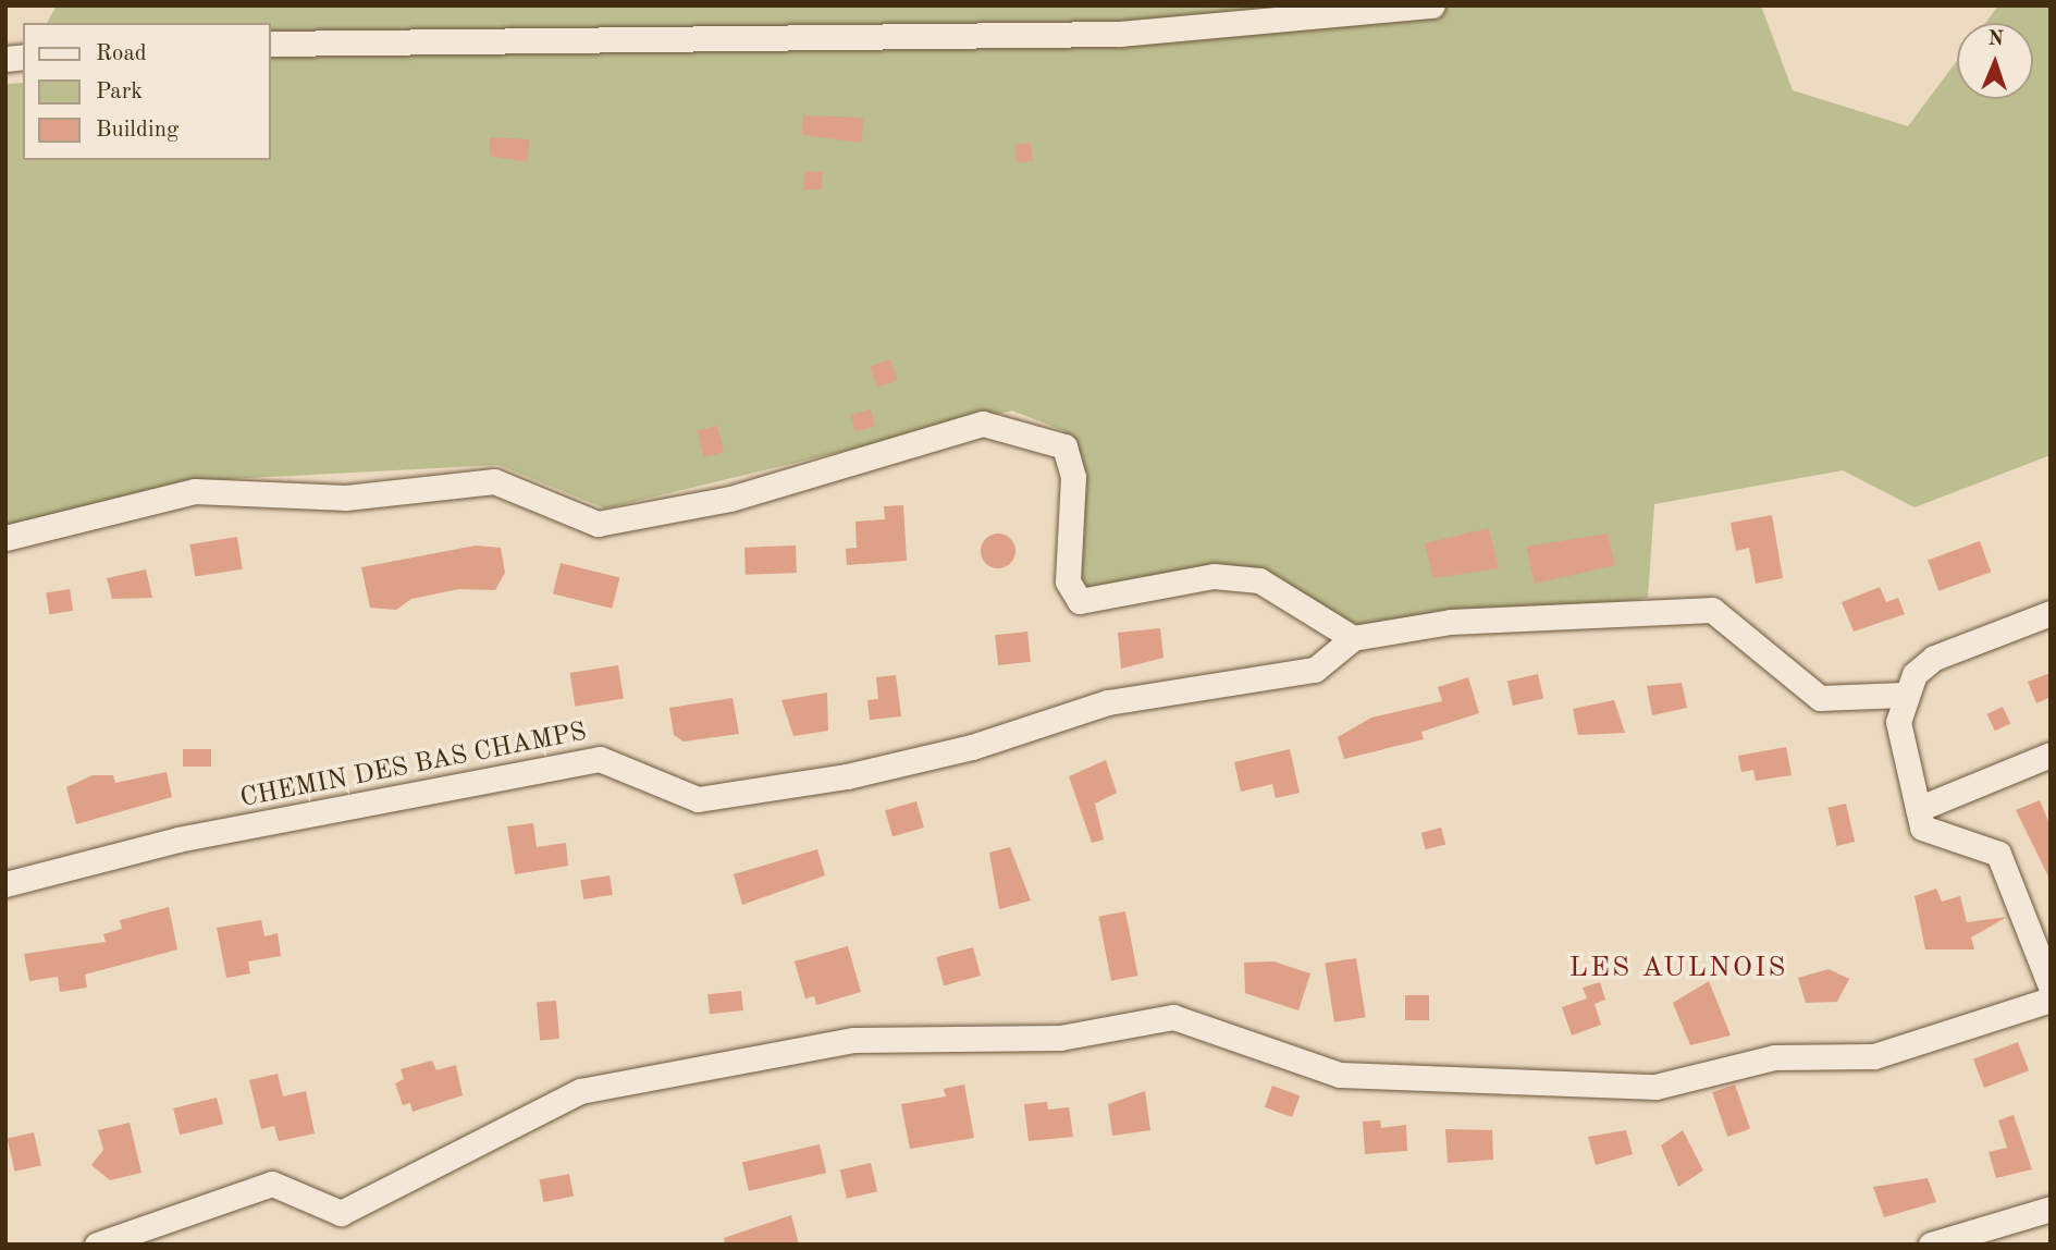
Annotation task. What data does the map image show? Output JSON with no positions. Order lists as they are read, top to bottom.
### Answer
{
  "streets": {
    "street": ["CHEMIN DES BAS CHAMPS"]
  },
  "districts": ["LES AULNOIS"],
  "legend": ["Road", "Park", "Building"],
  "north": "top"
}
